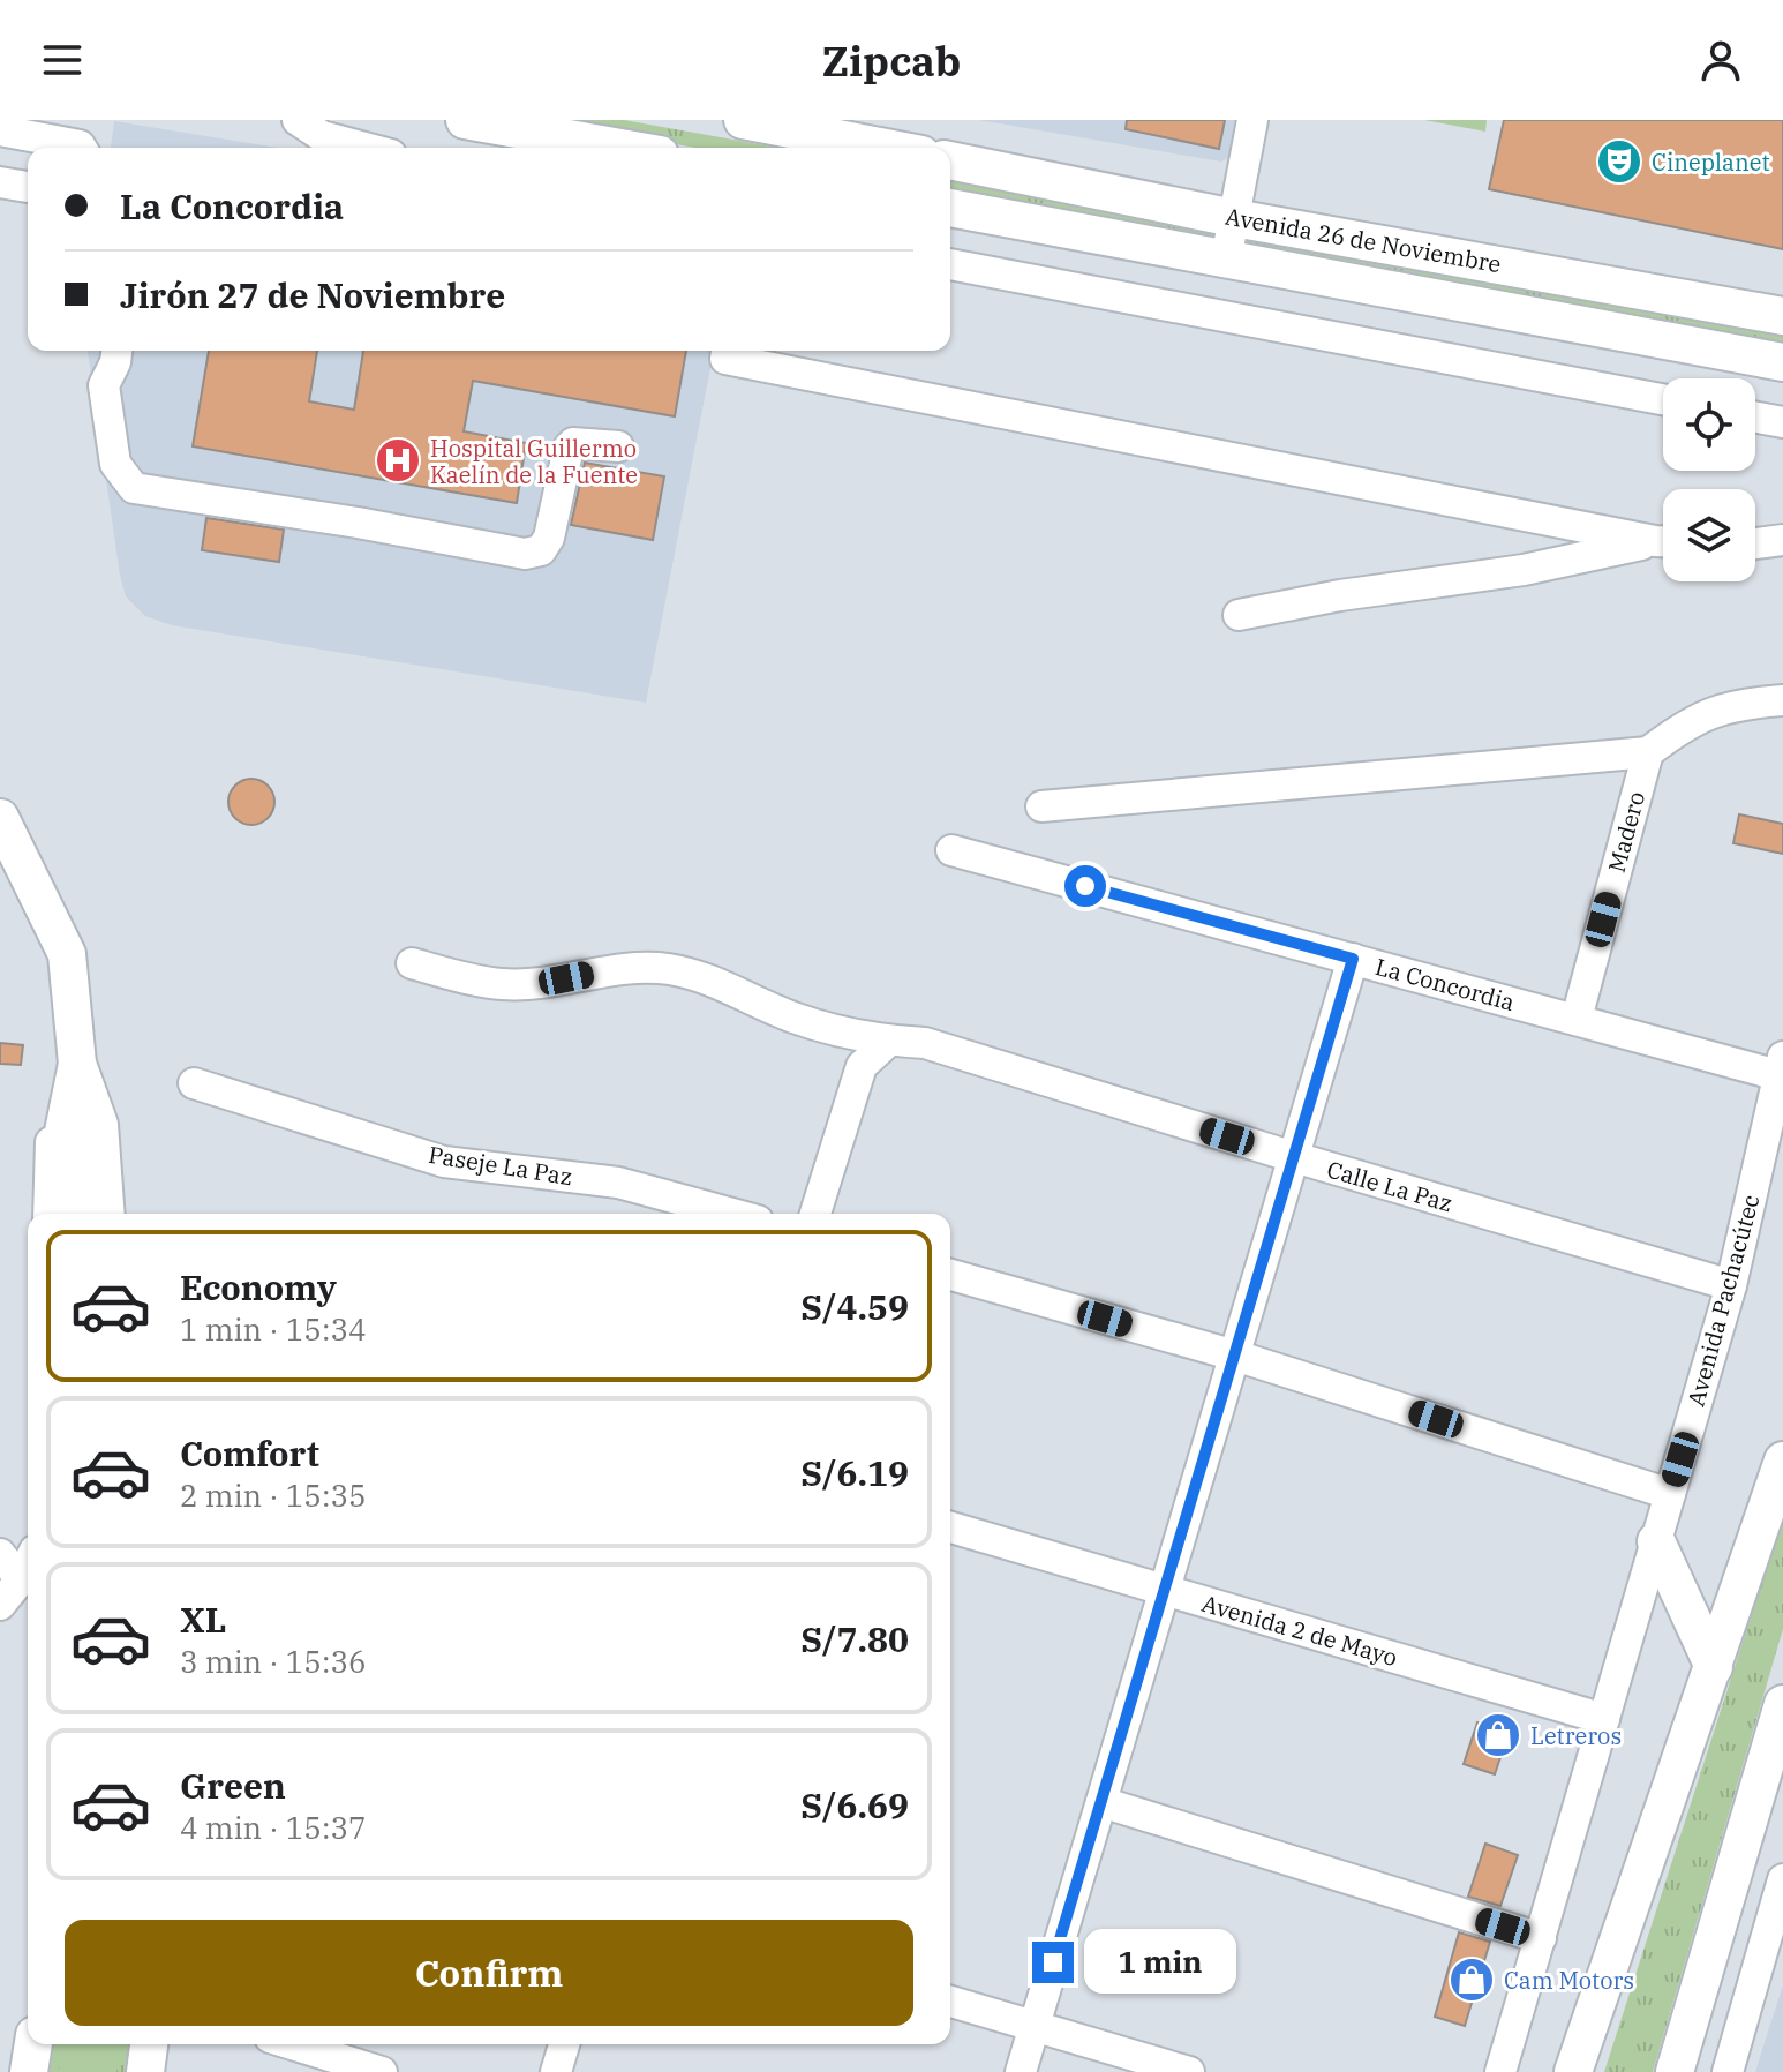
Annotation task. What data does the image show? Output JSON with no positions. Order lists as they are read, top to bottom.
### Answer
{
  "streets": {
    "main road": ["Avenida 26 de Noviembre"],
    "street": [
      "Madero",
      "La Concordia",
      "Paseje La Paz",
      "Calle La Paz",
      "Avenida Pachacútec",
      "Avenida 2 de Mayo"
    ]
  },
  "crossings": [
    ["Madero", "La Concordia"],
    ["La Concordia", "Avenida Pachacútec"],
    ["Calle La Paz", "Avenida Pachacútec"],
    ["Avenida Pachacútec", "Avenida 2 de Mayo"]
  ],
  "places": {
    "theatre": ["Cineplanet"],
    "hospital": ["Hospital Guillermo Kaelín de la Fuente"],
    "shop": ["Letreros", "Cam Motors"]
  },
  "page": {
    "header": "Zipcab",
    "banner": ["La Concordia", "Jirón 27 de Noviembre"],
    "list": [
      {
        "name": "Economy",
        "note": "1 min · 15:34",
        "value": "S/4.59"
      },
      {
        "name": "Comfort",
        "note": "2 min · 15:35",
        "value": "S/6.19"
      },
      {
        "name": "XL",
        "note": "3 min · 15:36",
        "value": "S/7.80"
      },
      {
        "name": "Green",
        "note": "4 min · 15:37",
        "value": "S/6.69"
      }
    ],
    "buttons": "Confirm",
    "bubble": "1 min"
  }
}
